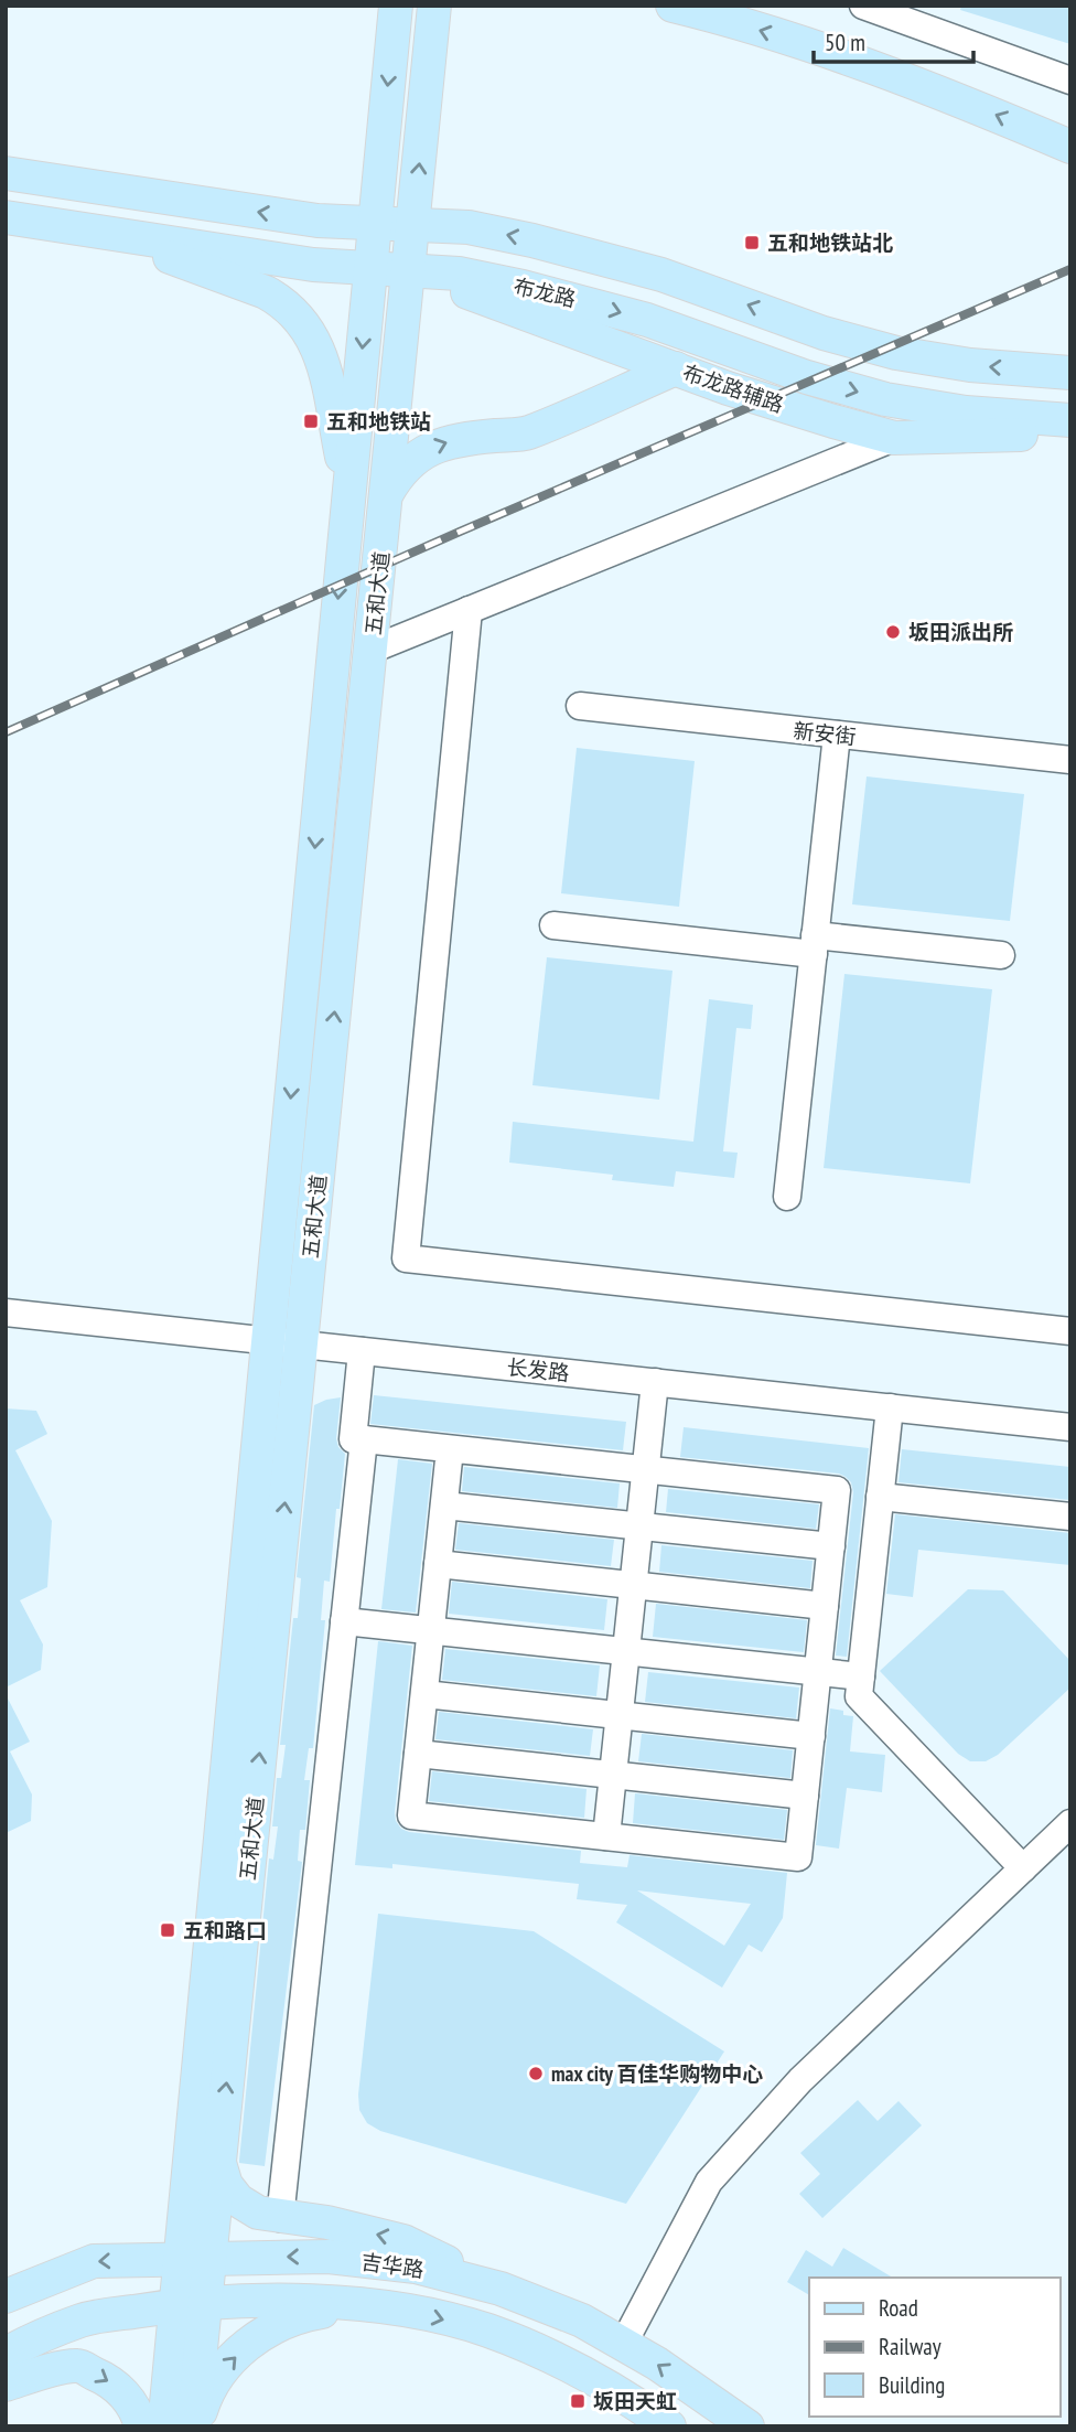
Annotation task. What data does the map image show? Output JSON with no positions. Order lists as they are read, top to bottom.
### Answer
{
  "streets": {
    "main road": [
      "布龙路",
      "布龙路辅路",
      "五和大道",
      "吉华路"
    ],
    "street": ["新安街", "长发路"]
  },
  "crossings": [
    ["布龙路", "布龙路辅路"],
    ["布龙路", "五和大道"],
    ["布龙路辅路", "五和大道"],
    ["五和大道", "长发路"],
    ["五和大道", "吉华路"]
  ],
  "places": {
    "transit": [
      "五和地铁站北",
      "五和地铁站",
      "五和路口",
      "坂田天虹"
    ],
    "other": ["坂田派出所", "max city 百佳华购物中心"]
  },
  "legend": ["Road", "Railway", "Building"],
  "scale_bar": "50 m"
}
